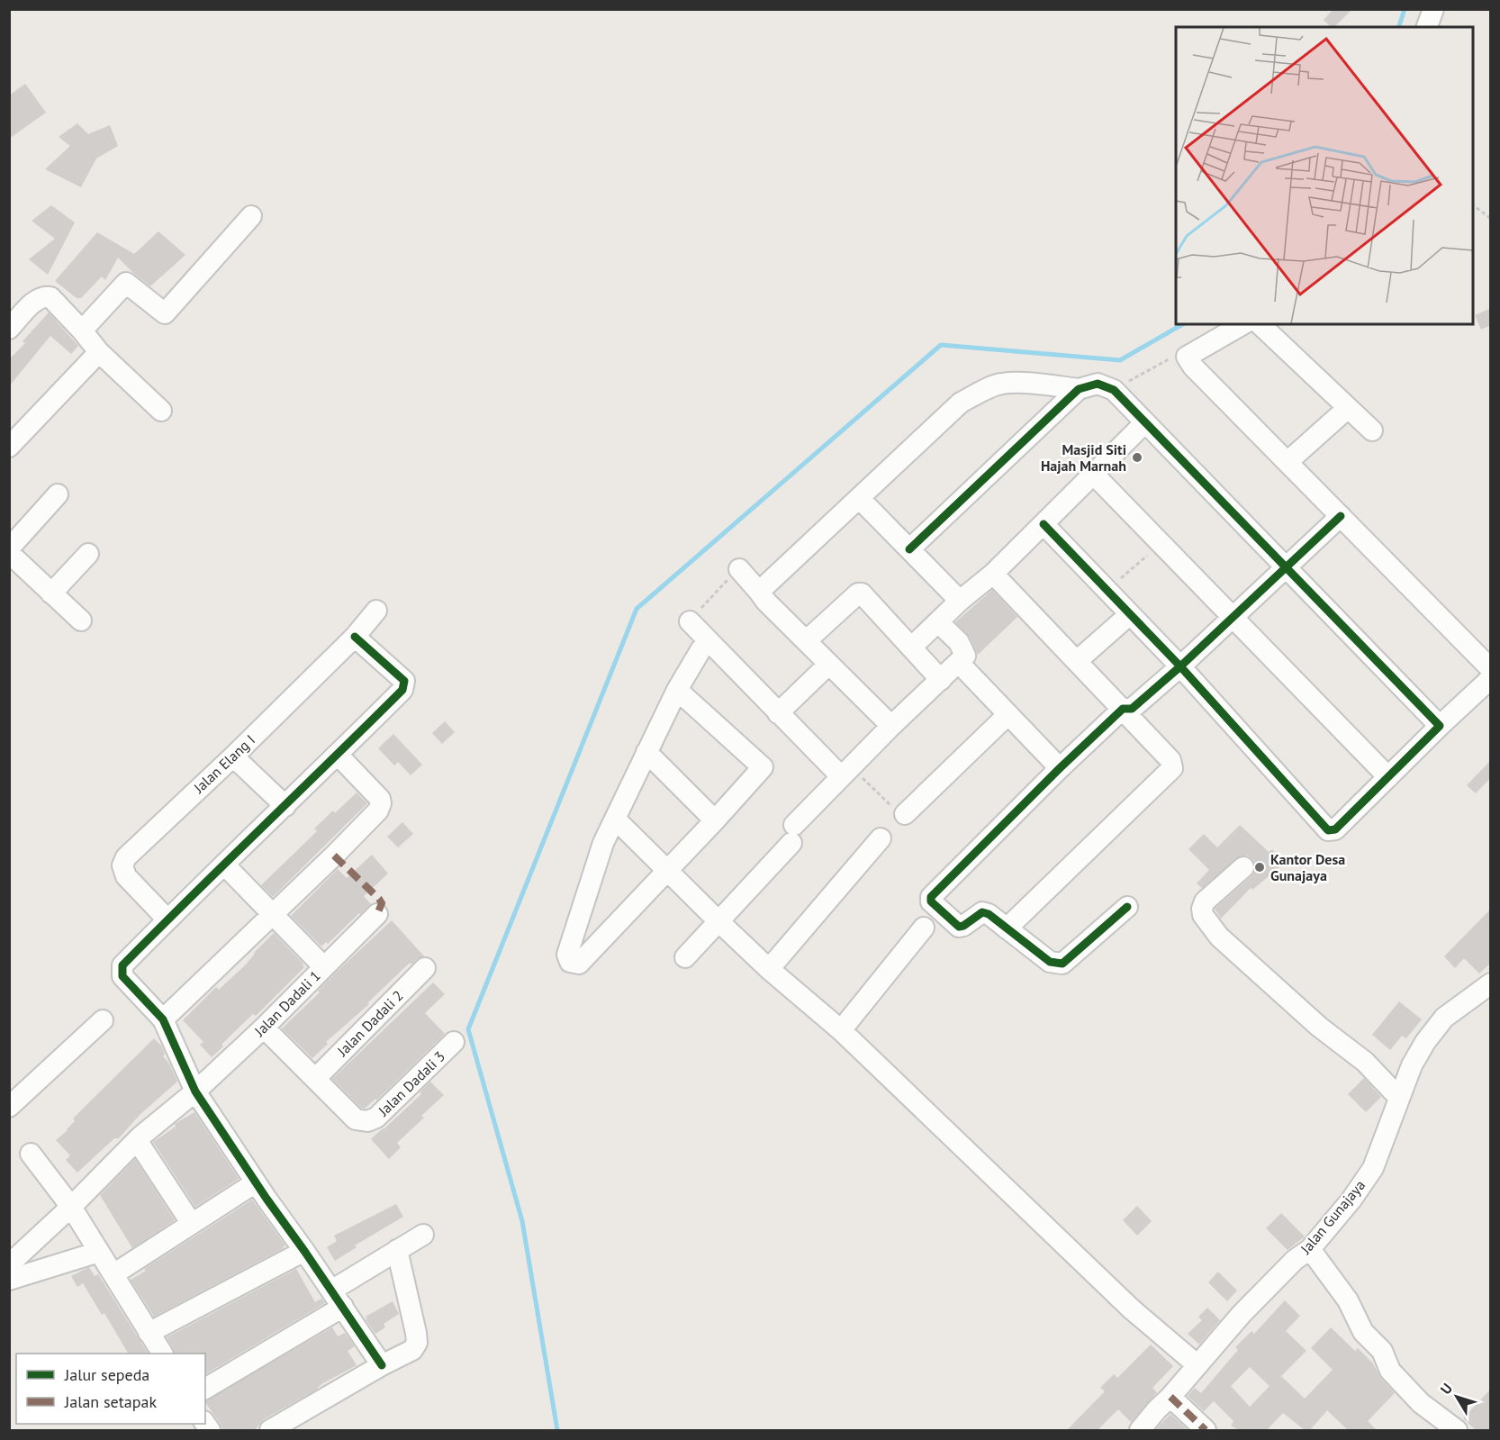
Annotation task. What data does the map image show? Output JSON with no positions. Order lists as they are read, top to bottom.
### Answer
{
  "streets": {
    "street": [
      "Jalan Elang I",
      "Jalan Dadali 1",
      "Jalan Dadali 2",
      "Jalan Dadali 3",
      "Jalan Gunajaya"
    ]
  },
  "crossings": [
    ["Jalan Dadali 2", "Jalan Dadali 3"]
  ],
  "places": ["Masjid Siti Hajah Marnah", "Kantor Desa Gunajaya"],
  "legend": ["Jalur sepeda", "Jalan setapak"],
  "north": "top left"
}
